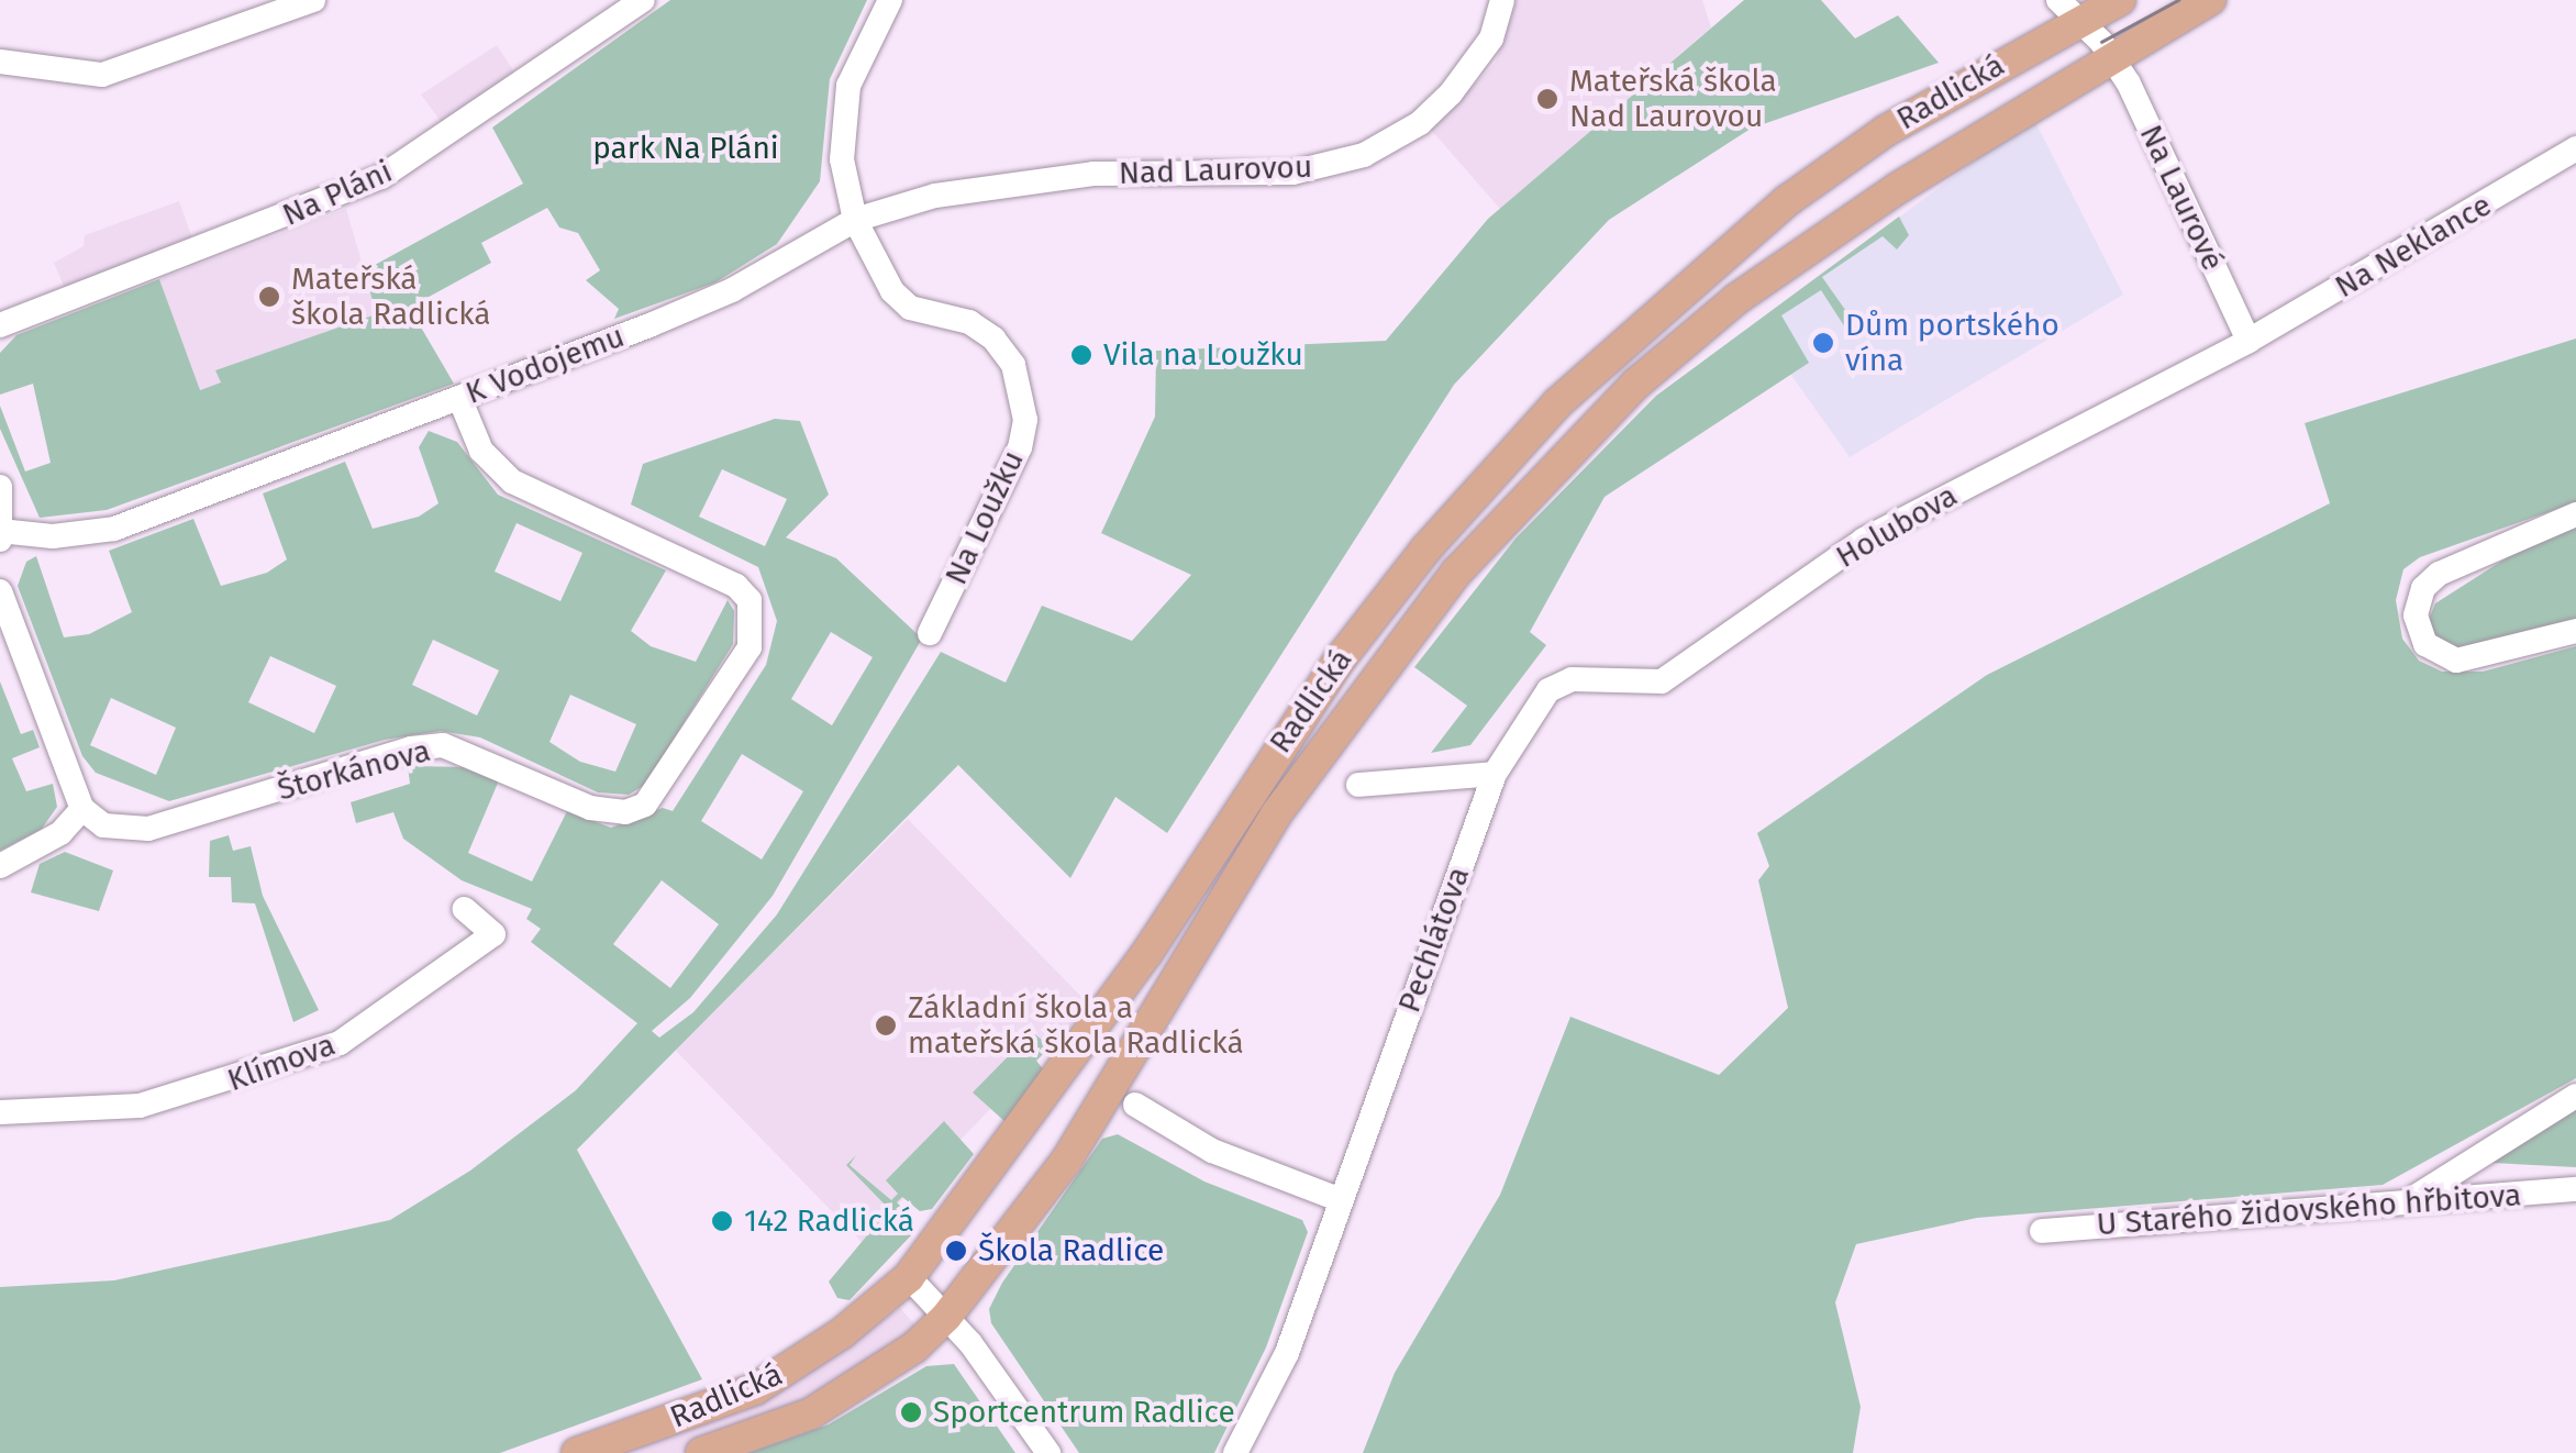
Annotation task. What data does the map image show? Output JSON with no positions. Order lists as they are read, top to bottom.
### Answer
{
  "streets": {
    "main road": ["Radlická"],
    "street": [
      "Nad Laurovou",
      "Na Pláni",
      "Na Laurové",
      "Na Neklance",
      "K Vodojemu",
      "Na Loužku",
      "Holubova",
      "Štorkánova",
      "Pechlátova",
      "Klímova",
      "U Starého židovského hřbitova"
    ]
  },
  "crossings": [
    ["Radlická", "Na Laurové"],
    ["Nad Laurovou", "K Vodojemu"],
    ["Nad Laurovou", "Na Loužku"],
    ["Na Laurové", "Na Neklance"],
    ["Na Laurové", "Holubova"],
    ["Na Neklance", "Holubova"],
    ["K Vodojemu", "Na Loužku"],
    ["K Vodojemu", "Štorkánova"],
    ["Holubova", "Pechlátova"]
  ],
  "parks": ["park Na Pláni"],
  "places": [
    "Mateřská škola Nad Laurovou",
    "Mateřská škola Radlická",
    "Dům portského vína",
    "Vila na Loužku",
    "Základní škola a mateřská škola Radlická",
    "142 Radlická",
    "Škola Radlice",
    "Sportcentrum Radlice"
  ]
}
